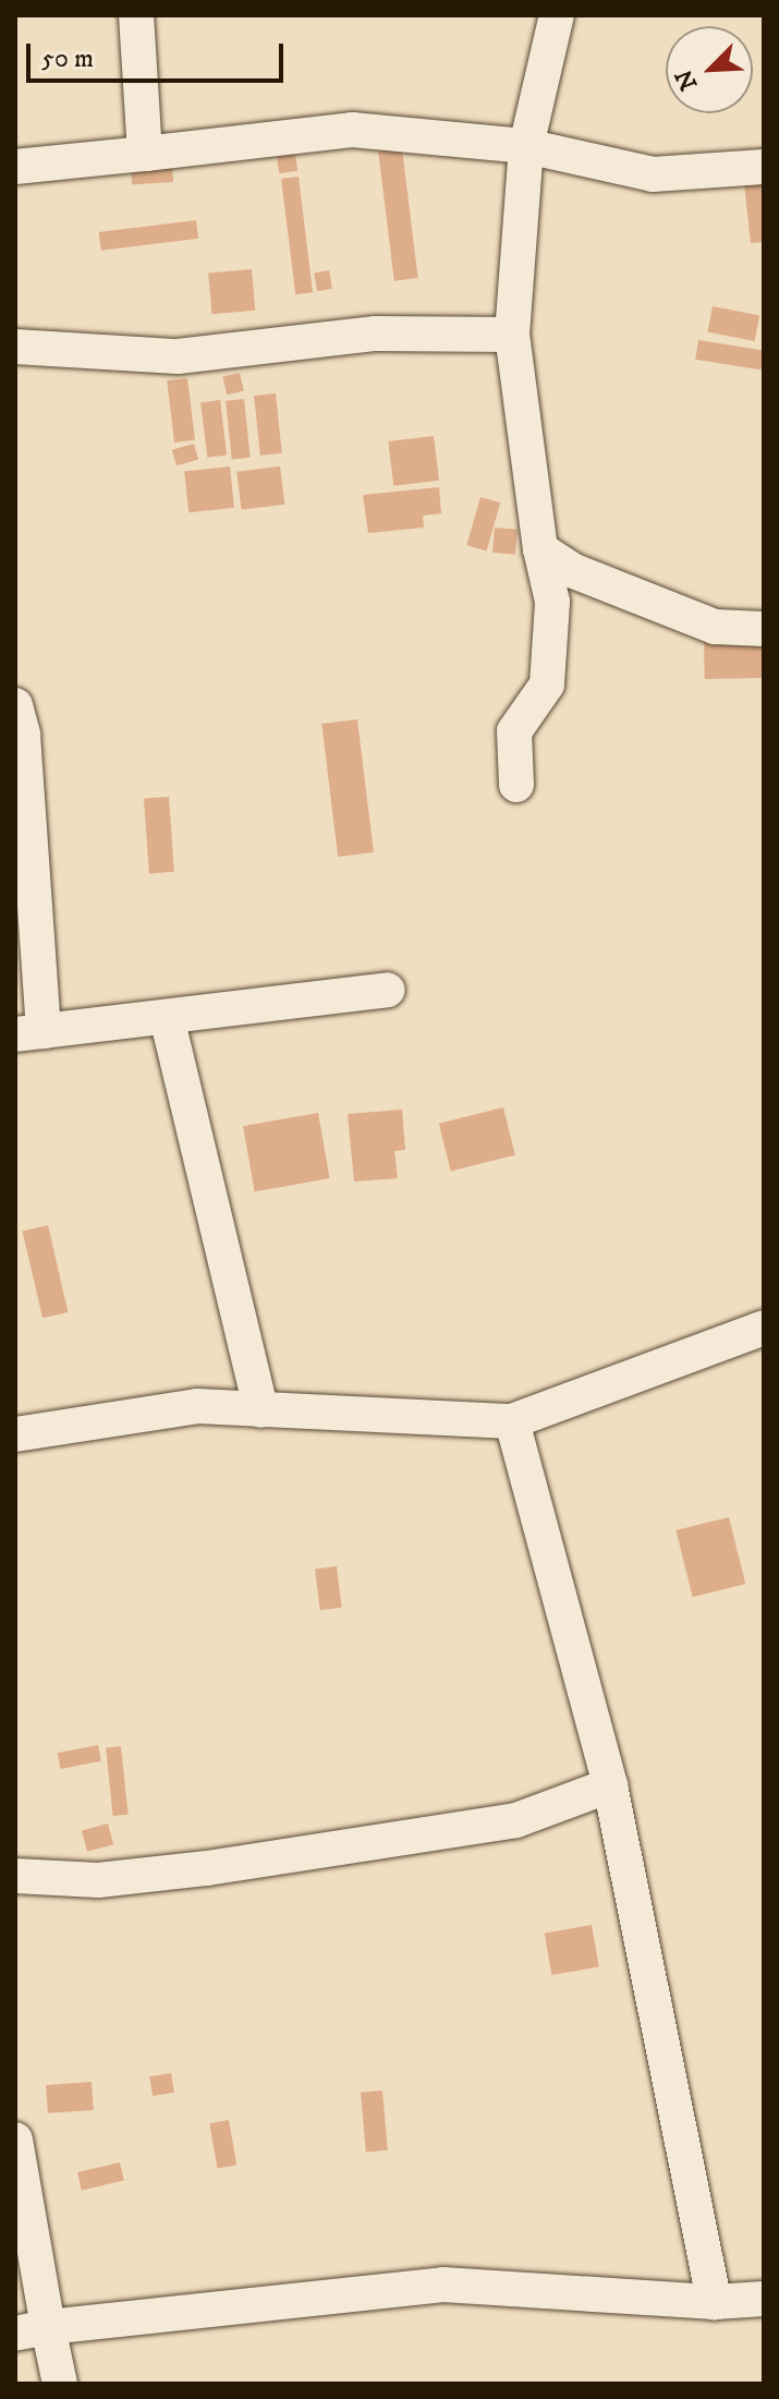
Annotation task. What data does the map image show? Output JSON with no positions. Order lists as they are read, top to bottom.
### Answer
{
  "scale_bar": "50 m",
  "north": "bottom left"
}
